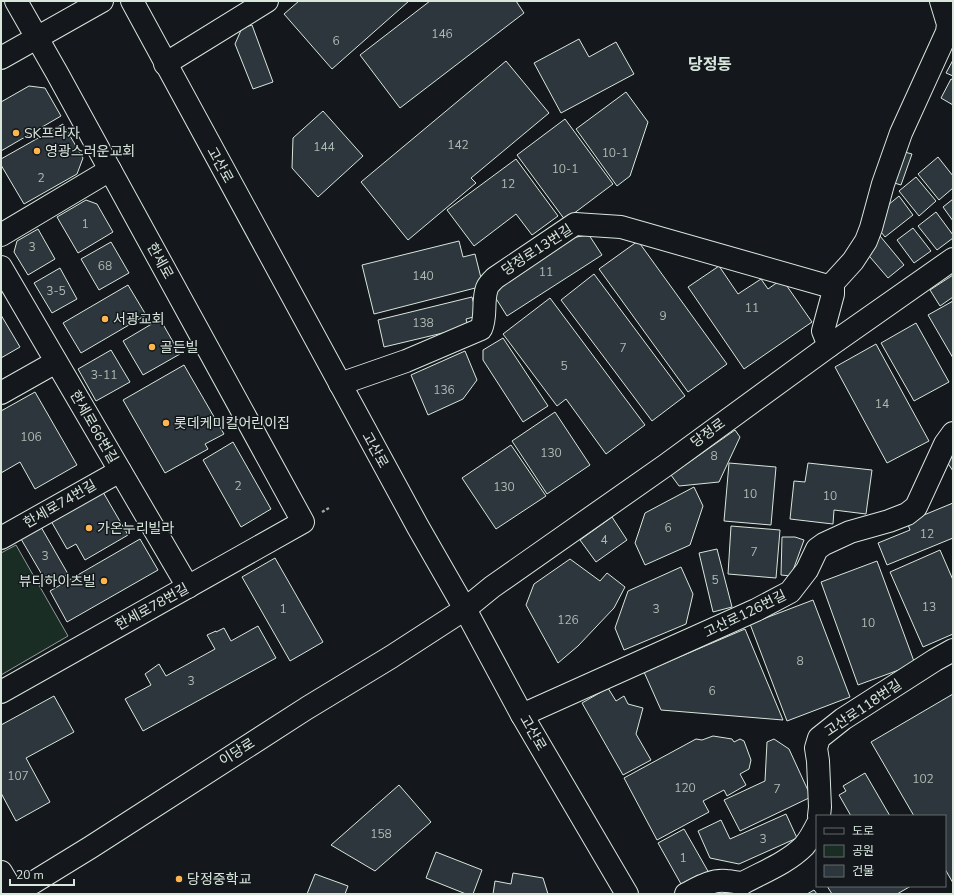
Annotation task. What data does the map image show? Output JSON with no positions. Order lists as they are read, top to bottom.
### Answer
{
  "streets": {
    "street": [
      "고산로",
      "당정로13번길",
      "한세로",
      "한세로66번길",
      "당정로",
      "한세로74번길",
      "한세로78번길",
      "고산로126번길",
      "고산로118번길",
      "이당로"
    ]
  },
  "crossings": [
    ["고산로", "당정로13번길"],
    ["고산로", "당정로"],
    ["고산로", "고산로126번길"],
    ["고산로", "이당로"],
    ["한세로", "한세로78번길"],
    ["한세로66번길", "한세로74번길"],
    ["한세로66번길", "한세로78번길"],
    ["당정로", "이당로"]
  ],
  "districts": ["당정동"],
  "places": [
    "SK프라자",
    "영광스러운교회",
    "서광교회",
    "골든빌",
    "롯데케미칼어린이집",
    "가온누리빌라",
    "뷰티하이츠빌",
    "당정중학교"
  ],
  "house_numbers": [
    "146",
    "6",
    "142",
    "144",
    "10-1",
    "10-1",
    "2",
    "12",
    "1",
    "3",
    "68",
    "11",
    "140",
    "3-5",
    "11",
    "9",
    "138",
    "7",
    "5",
    "3-11",
    "136",
    "14",
    "106",
    "130",
    "8",
    "2",
    "130",
    "10",
    "10",
    "6",
    "12",
    "4",
    "7",
    "3",
    "5",
    "13",
    "1",
    "3",
    "126",
    "10",
    "8",
    "3",
    "6",
    "107",
    "102",
    "120",
    "7",
    "158",
    "3",
    "1"
  ],
  "legend": ["도로", "공원", "건물"],
  "scale_bar": "20 m"
}
